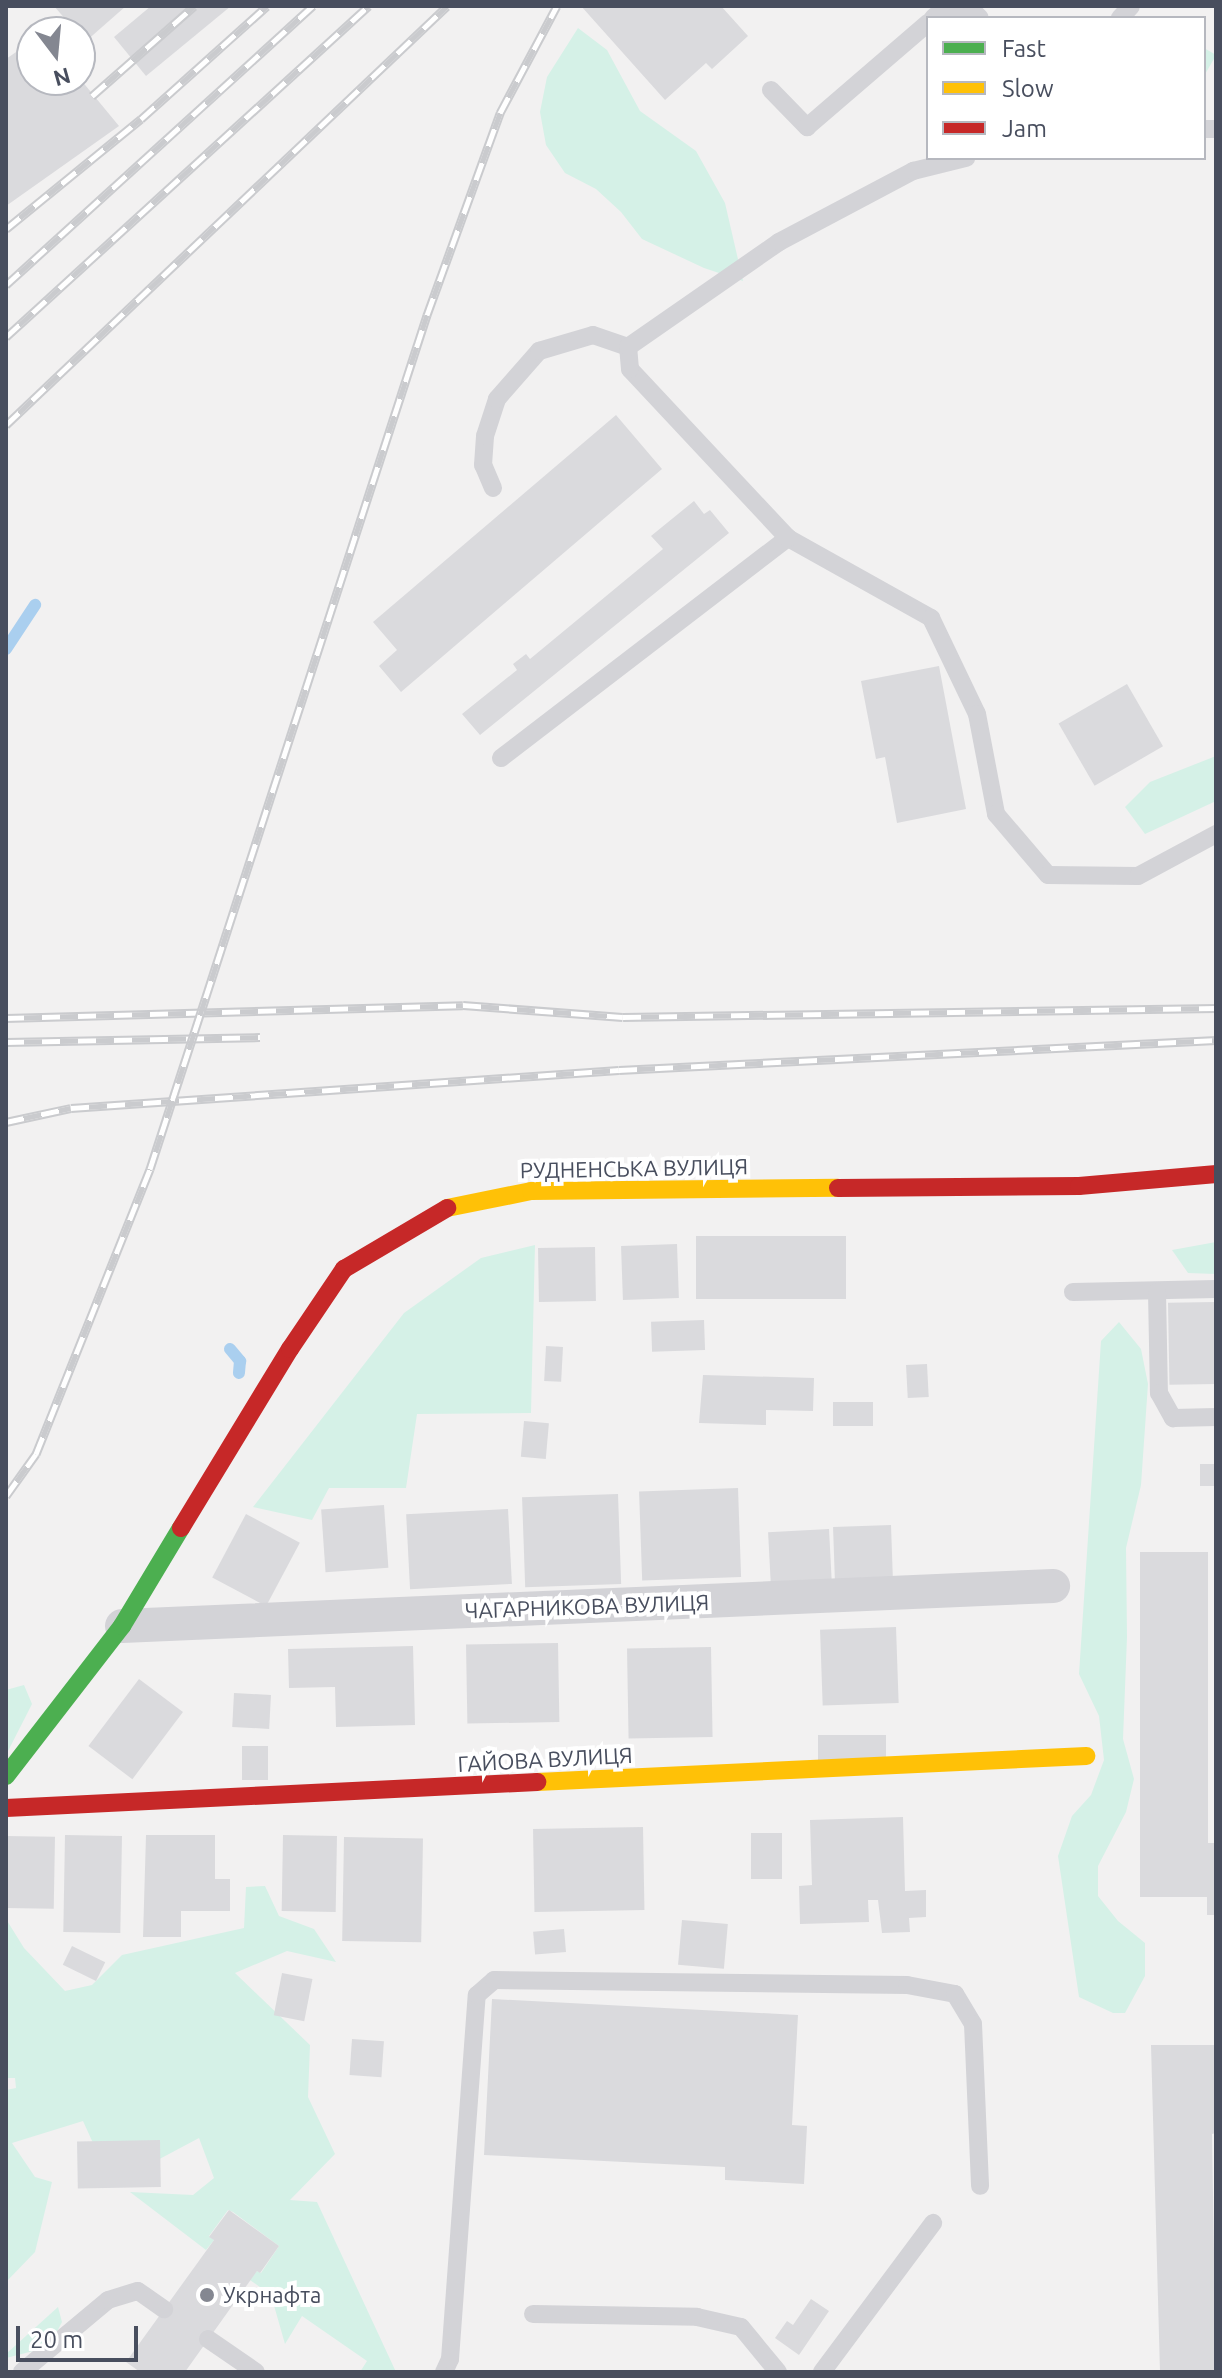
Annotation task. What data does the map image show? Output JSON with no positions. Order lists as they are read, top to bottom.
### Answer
{
  "streets": {
    "street": ["РУДНЕНСЬКА ВУЛИЦЯ", "ЧАГАРНИКОВА ВУЛИЦЯ", "ГАЙОВА ВУЛИЦЯ"]
  },
  "crossings": [
    ["РУДНЕНСЬКА ВУЛИЦЯ", "ЧАГАРНИКОВА ВУЛИЦЯ"]
  ],
  "places": ["Укрнафта"],
  "legend": ["Fast", "Slow", "Jam"],
  "scale_bar": "20 m",
  "north": "bottom"
}
